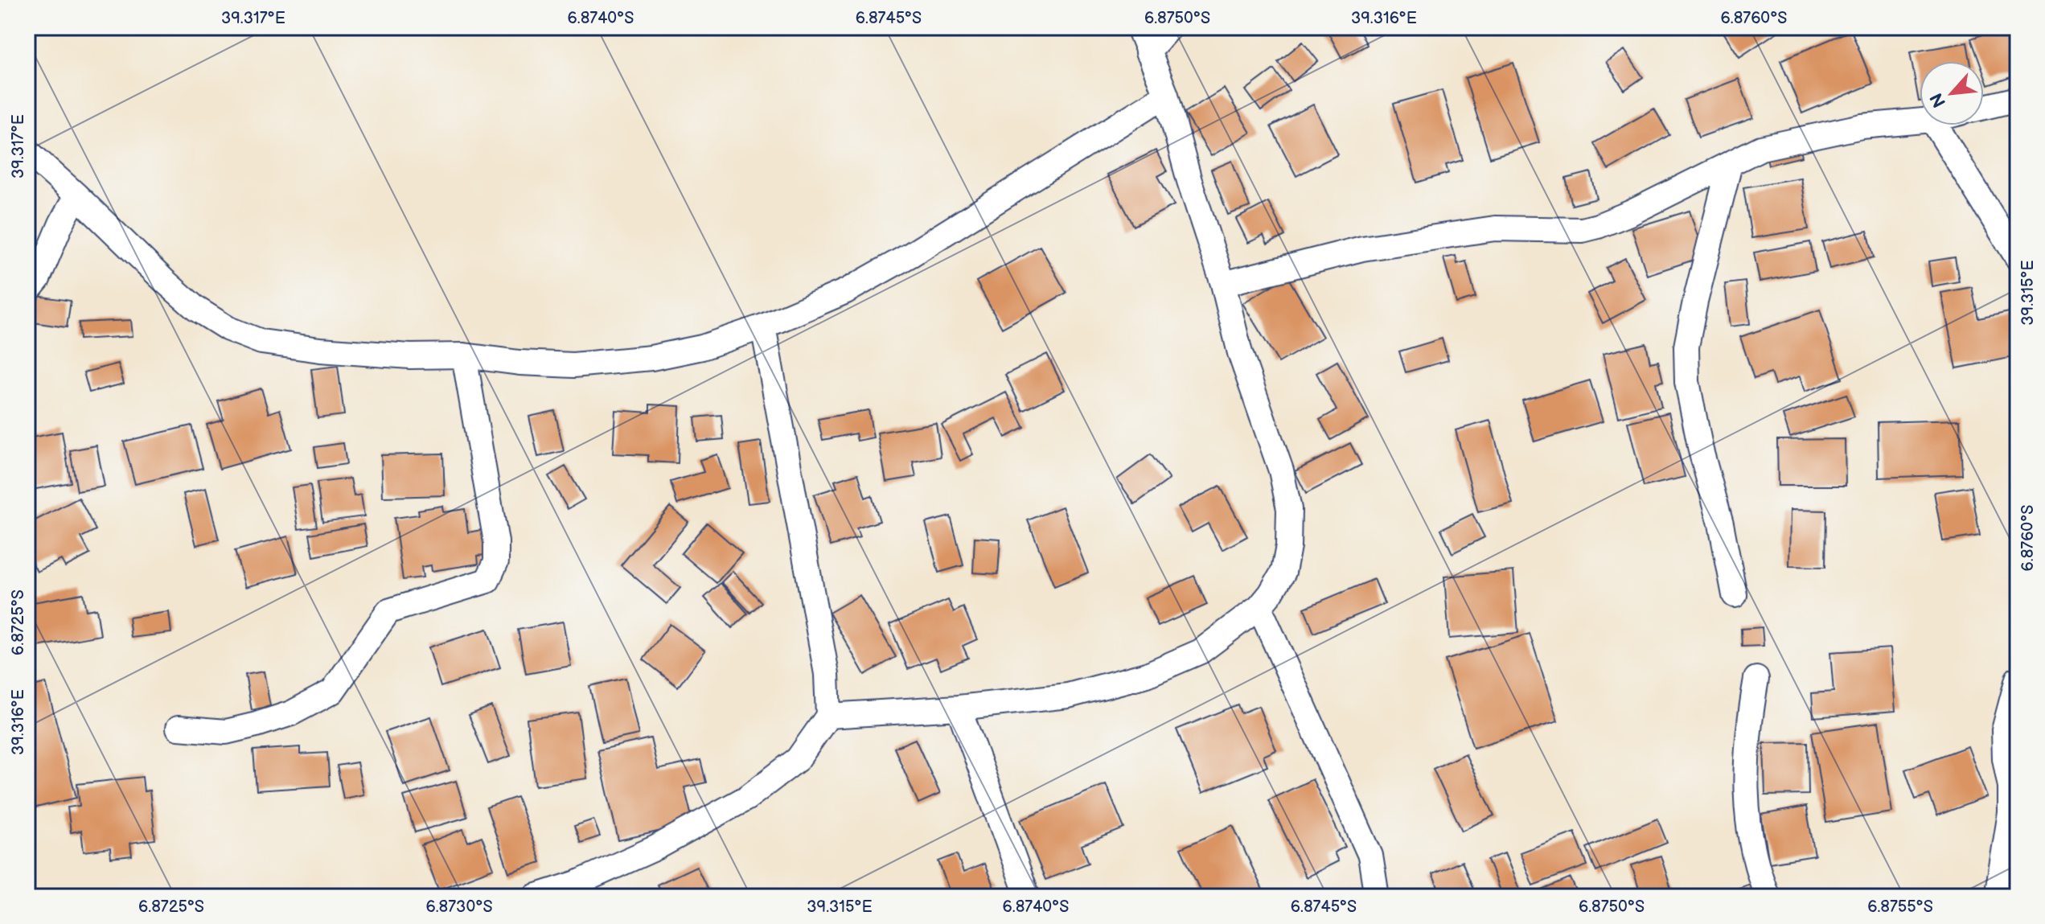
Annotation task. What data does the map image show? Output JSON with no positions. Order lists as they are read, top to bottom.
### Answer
{
  "north": "bottom left",
  "coordinates": [
    "39.317°E",
    "6.8740°S",
    "6.8745°S",
    "6.8750°S",
    "39.316°E",
    "6.8760°S",
    "39.315°E",
    "6.8725°S",
    "6.8730°S",
    "6.8755°S"
  ]
}
